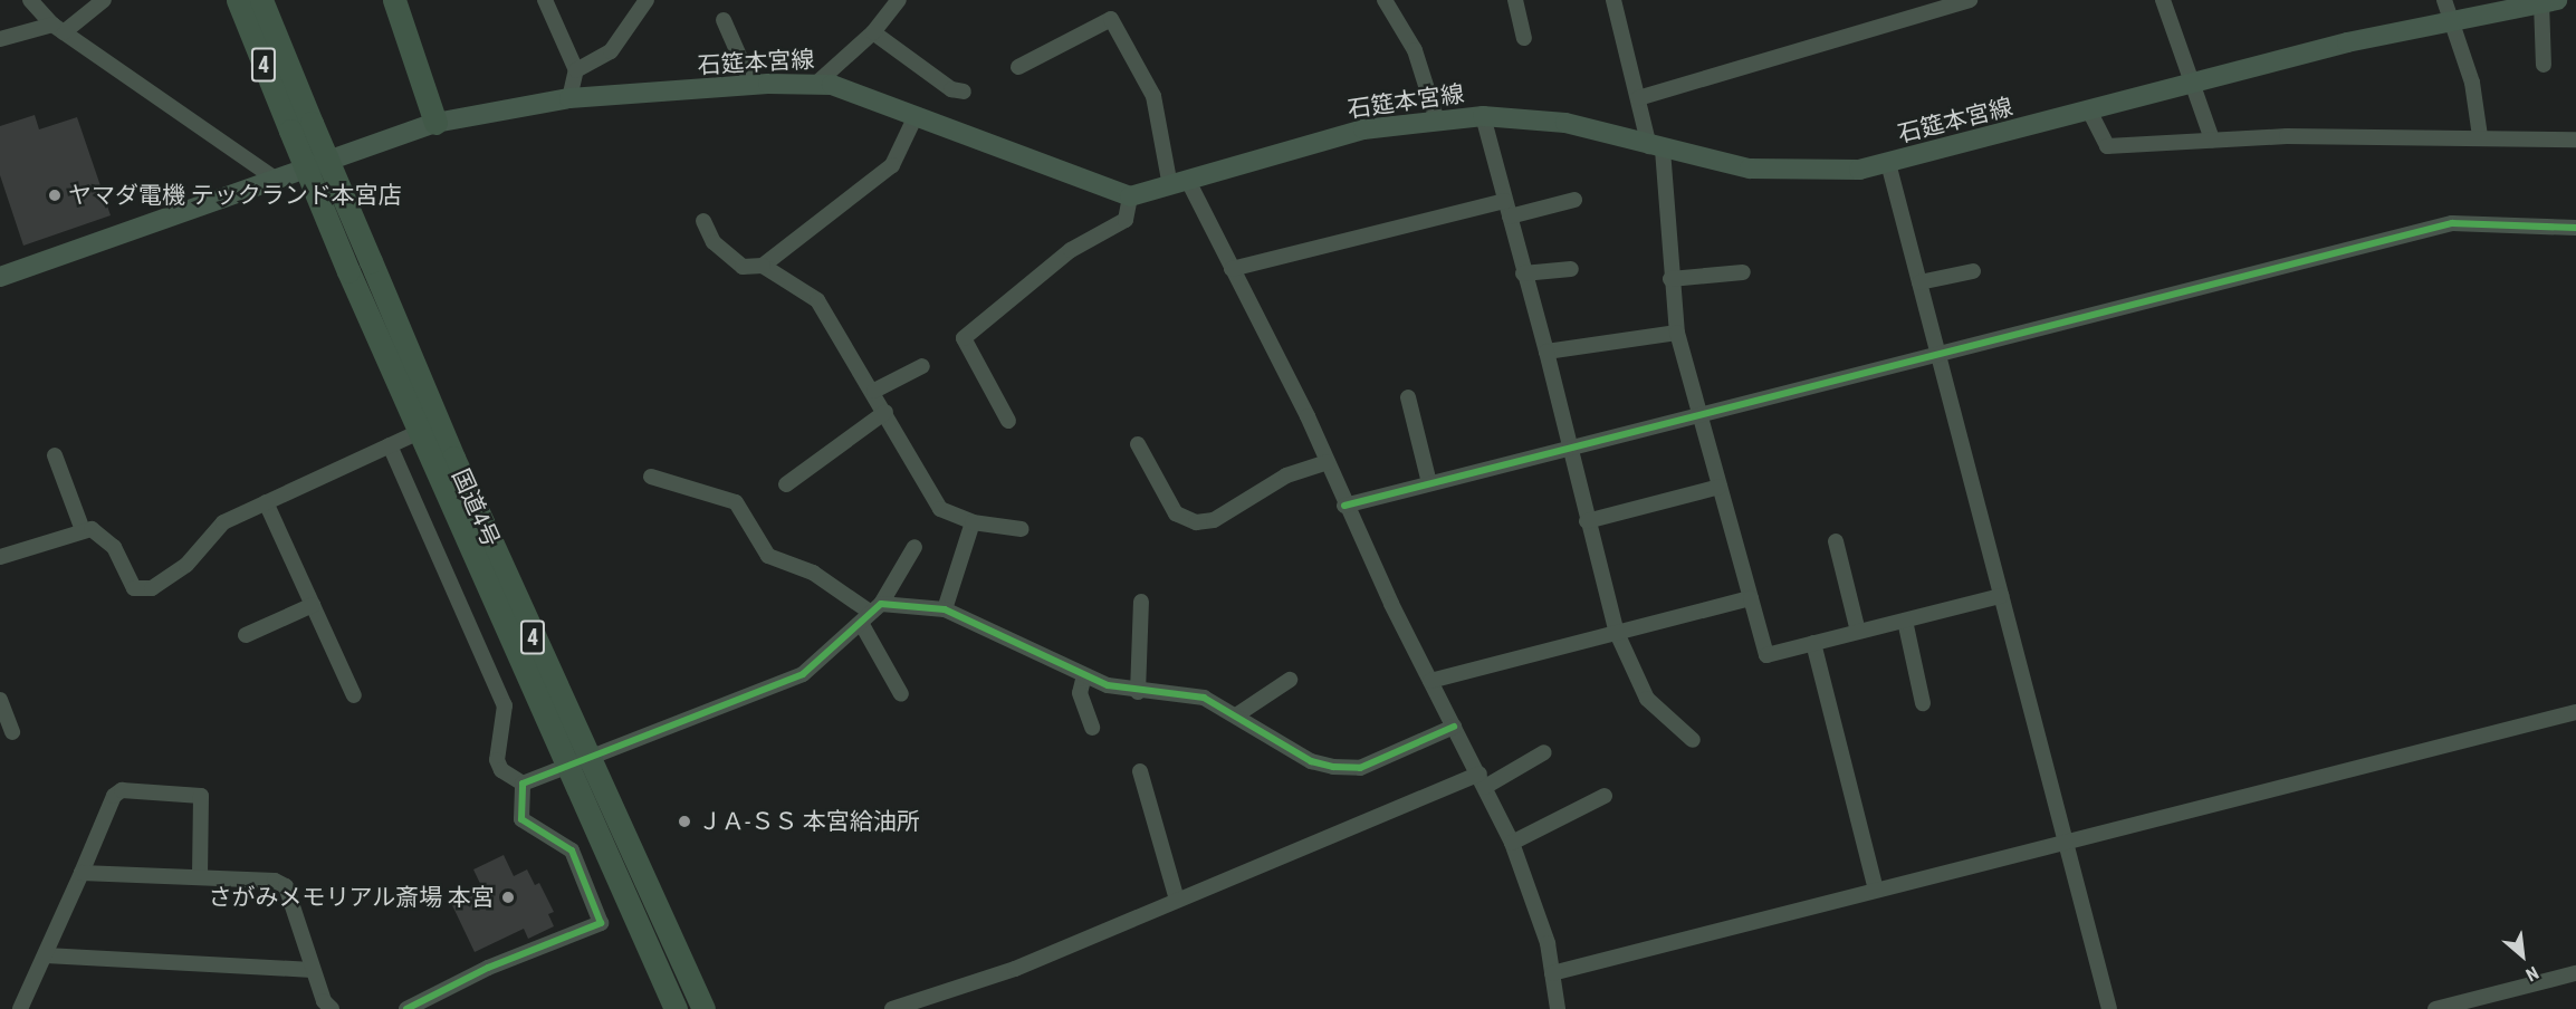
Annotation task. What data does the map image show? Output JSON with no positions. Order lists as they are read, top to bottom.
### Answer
{
  "streets": {
    "highway": ["4", "国道4号"],
    "main road": ["石筵本宮線"]
  },
  "places": ["ヤマダ電機 テックランド本宮店", "ＪＡ-ＳＳ 本宮給油所", "さがみメモリアル斎場 本宮"],
  "north": "bottom right"
}
